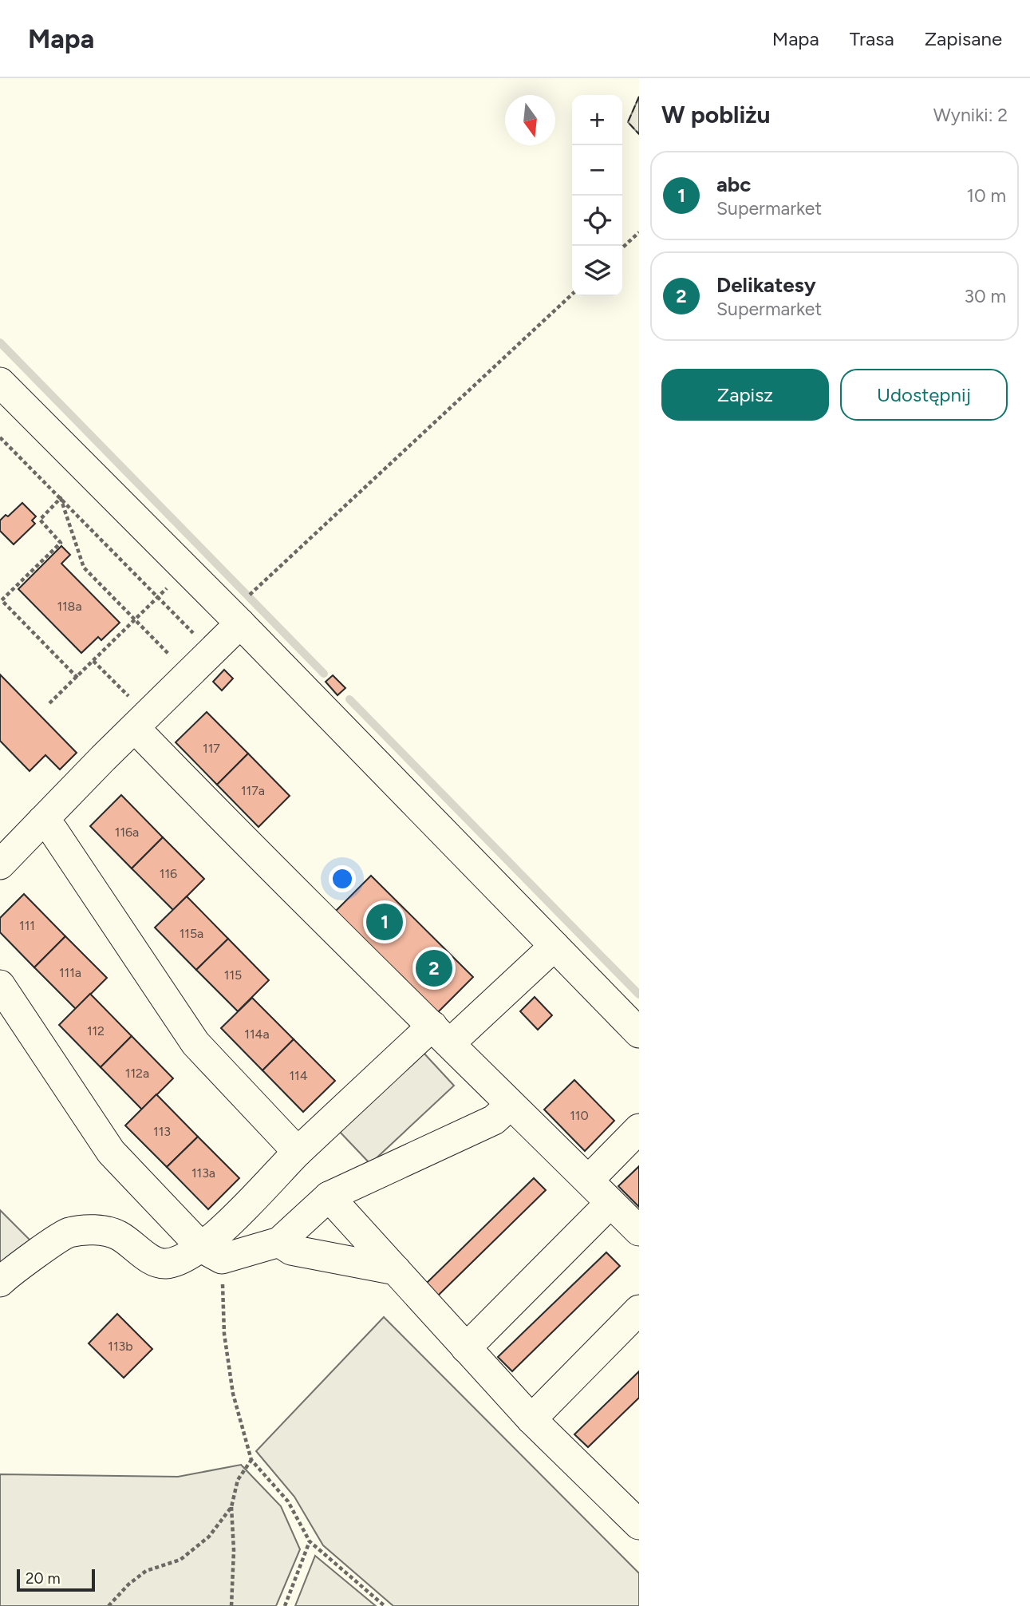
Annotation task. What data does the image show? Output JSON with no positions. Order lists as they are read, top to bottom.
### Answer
{
  "house_numbers": [
    "118a",
    "117",
    "117a",
    "116a",
    "116",
    "111",
    "115a",
    "111a",
    "115",
    "112",
    "114a",
    "112a",
    "114",
    "110",
    "113",
    "113a",
    "113b"
  ],
  "scale_bar": "20 m",
  "north": "bottom",
  "page": {
    "header": "Mapa",
    "nav": ["Mapa", "Trasa", "Zapisane"],
    "heading": ["W pobliżu", "Wyniki: 2"],
    "map_buttons": ["+", "−"],
    "list": [
      {
        "mark": "1",
        "name": "abc",
        "note": "Supermarket",
        "value": "10 m"
      },
      {
        "mark": "2",
        "name": "Delikatesy",
        "note": "Supermarket",
        "value": "30 m"
      }
    ],
    "buttons": ["Zapisz", "Udostępnij"],
    "pins": ["1", "2"],
    "scale": "20 m"
  }
}
